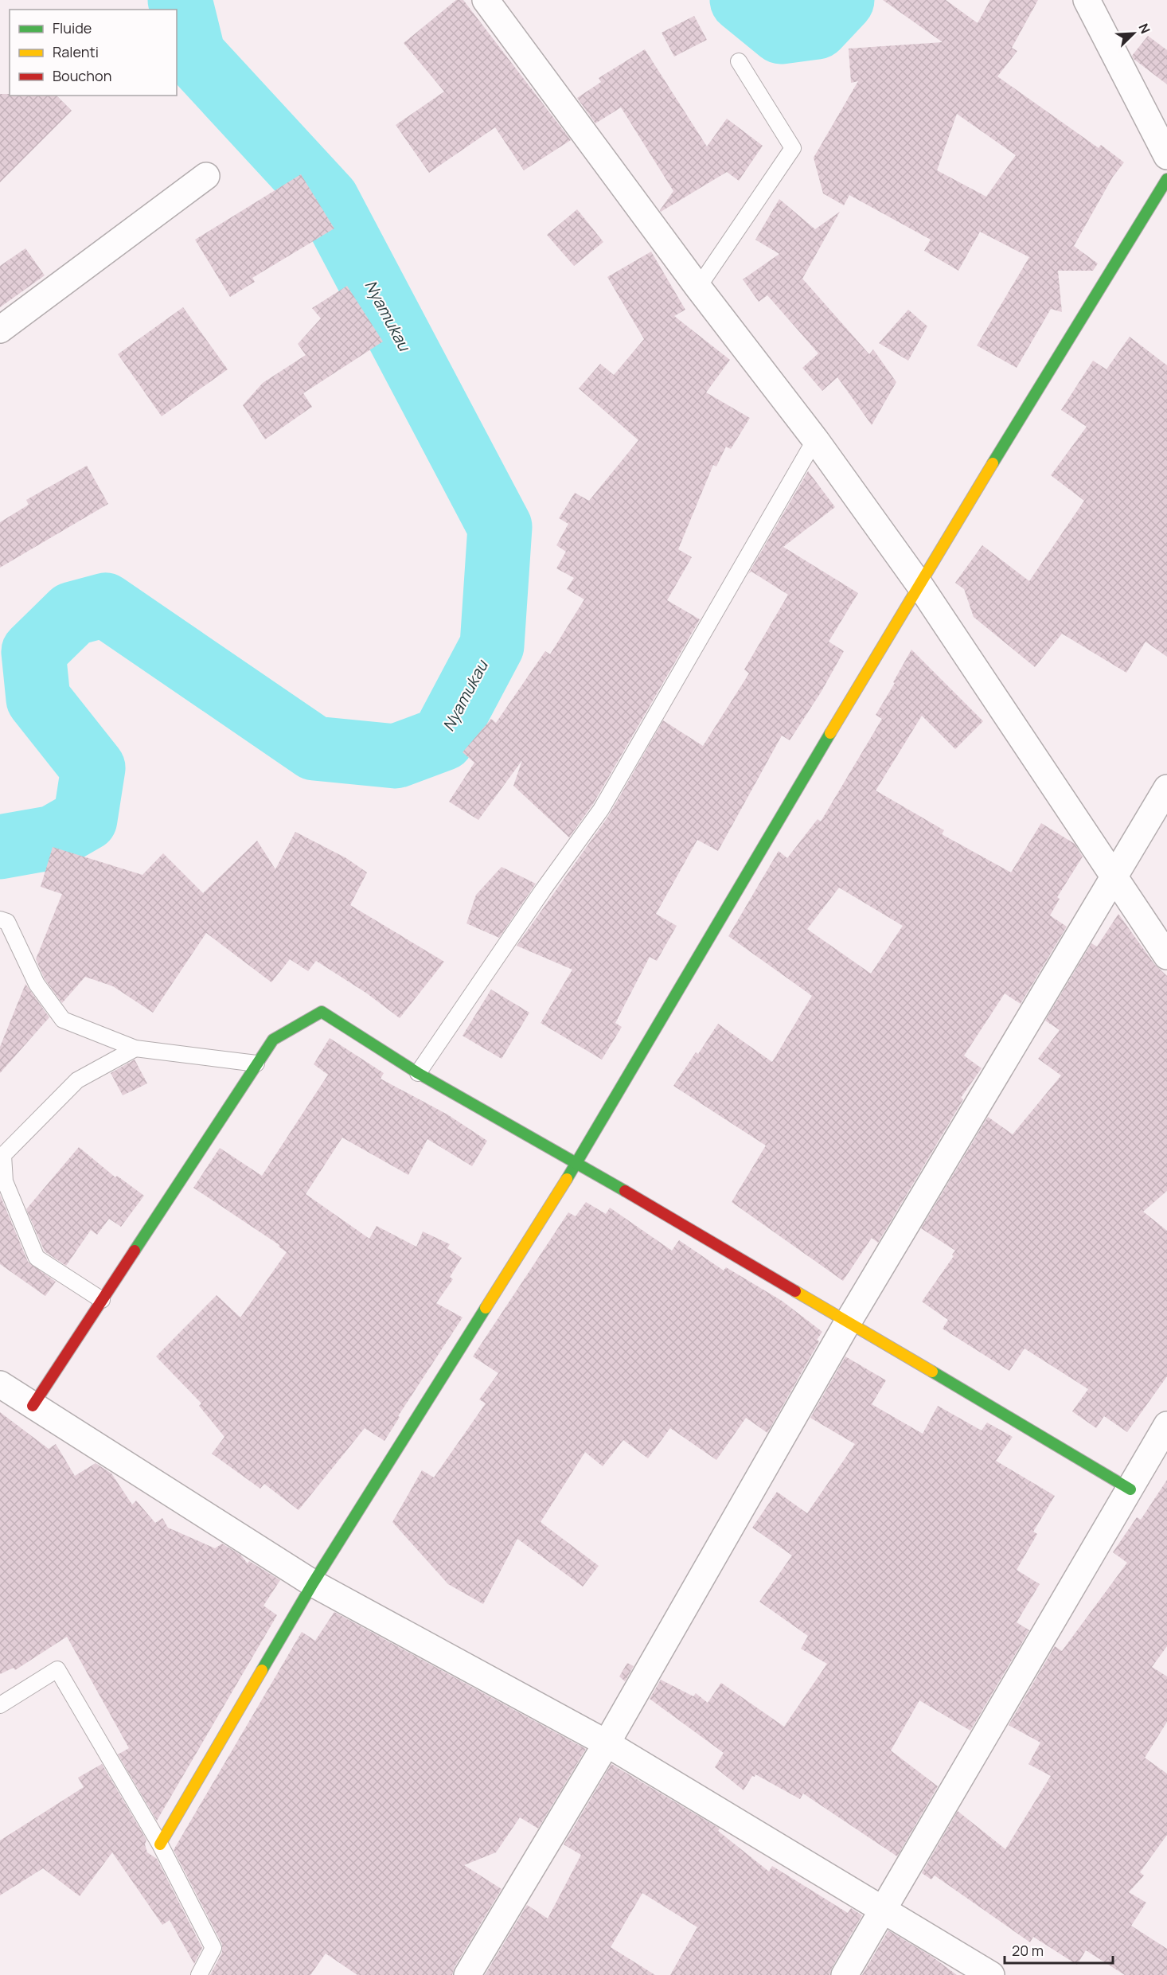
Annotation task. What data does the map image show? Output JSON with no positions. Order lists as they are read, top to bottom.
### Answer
{
  "water": ["Nyamukau"],
  "legend": ["Fluide", "Ralenti", "Bouchon"],
  "scale_bar": "20 m",
  "north": "top right"
}
